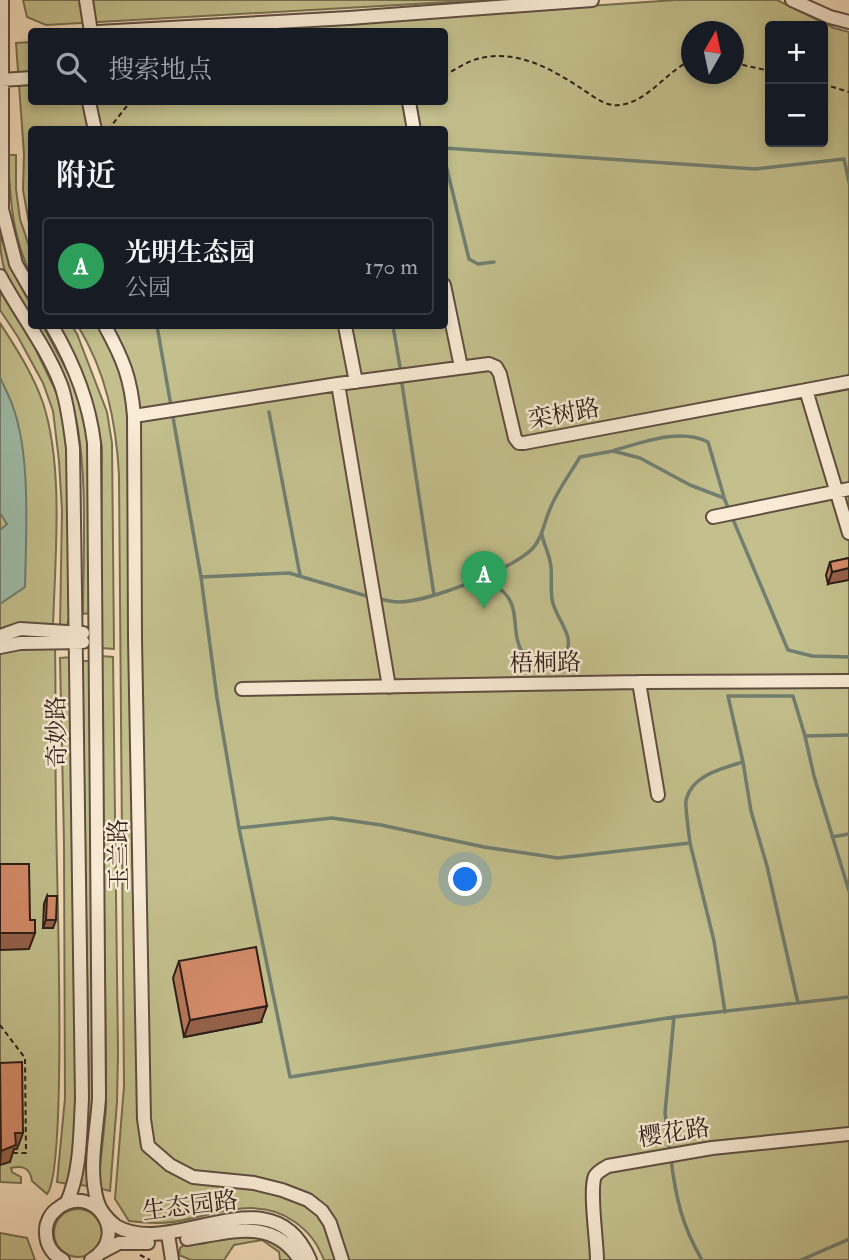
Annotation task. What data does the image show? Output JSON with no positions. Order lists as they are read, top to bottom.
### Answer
{
  "streets": {
    "street": [
      "栾树路",
      "梧桐路",
      "奇妙路",
      "玉兰路",
      "樱花路",
      "生态园路"
    ]
  },
  "crossings": [
    ["栾树路", "玉兰路"],
    ["奇妙路", "生态园路"]
  ],
  "north": "top",
  "page": {
    "map_buttons": ["+", "−"],
    "search": "搜索地点",
    "heading": "附近",
    "list": [
      {
        "mark": "A",
        "name": "光明生态园",
        "note": "公园",
        "value": "170 m"
      }
    ],
    "pins": "A"
  }
}
